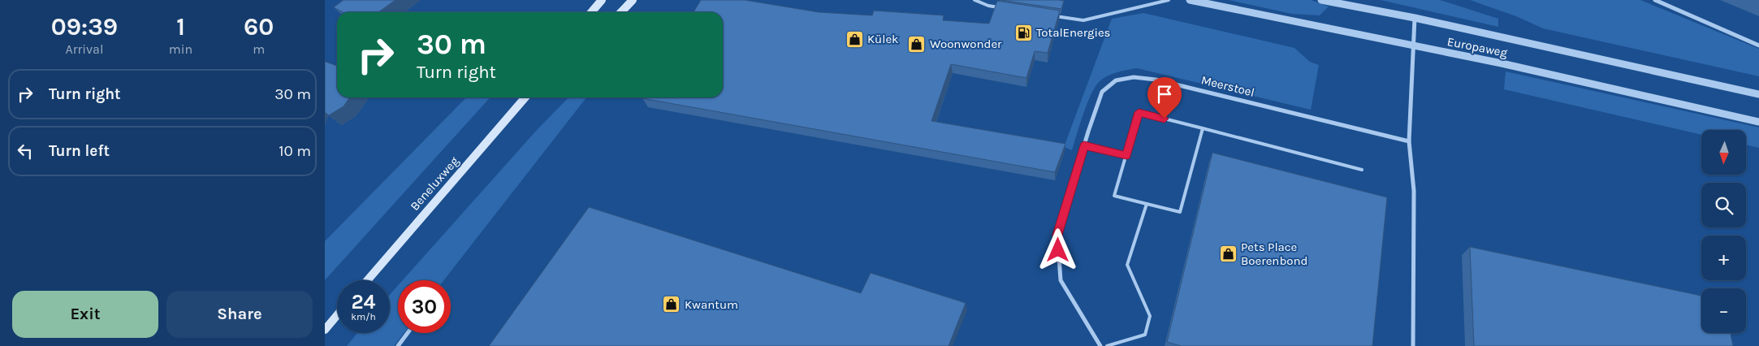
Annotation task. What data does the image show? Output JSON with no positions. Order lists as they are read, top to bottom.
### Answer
{
  "streets": {
    "main road": ["Beneluxweg"],
    "street": ["Europaweg", "Meerstoel"]
  },
  "places": {
    "fuel station": ["TotalEnergies"],
    "shop": [
      "Külek",
      "Woonwonder",
      "Pets Place Boerenbond",
      "Kwantum"
    ]
  },
  "north": "bottom",
  "page": {
    "eta": [
      "09:39",
      "Arrival",
      "1",
      "min",
      "60",
      "m"
    ],
    "turn": ["30 m", "Turn right"],
    "list": [
      {
        "name": "Turn right",
        "value": "30 m"
      },
      {
        "name": "Turn left",
        "value": "10 m"
      }
    ],
    "map_buttons": ["+", "−"],
    "speed": "24 km/h",
    "limit": "30",
    "buttons": ["Exit", "Share"]
  }
}
